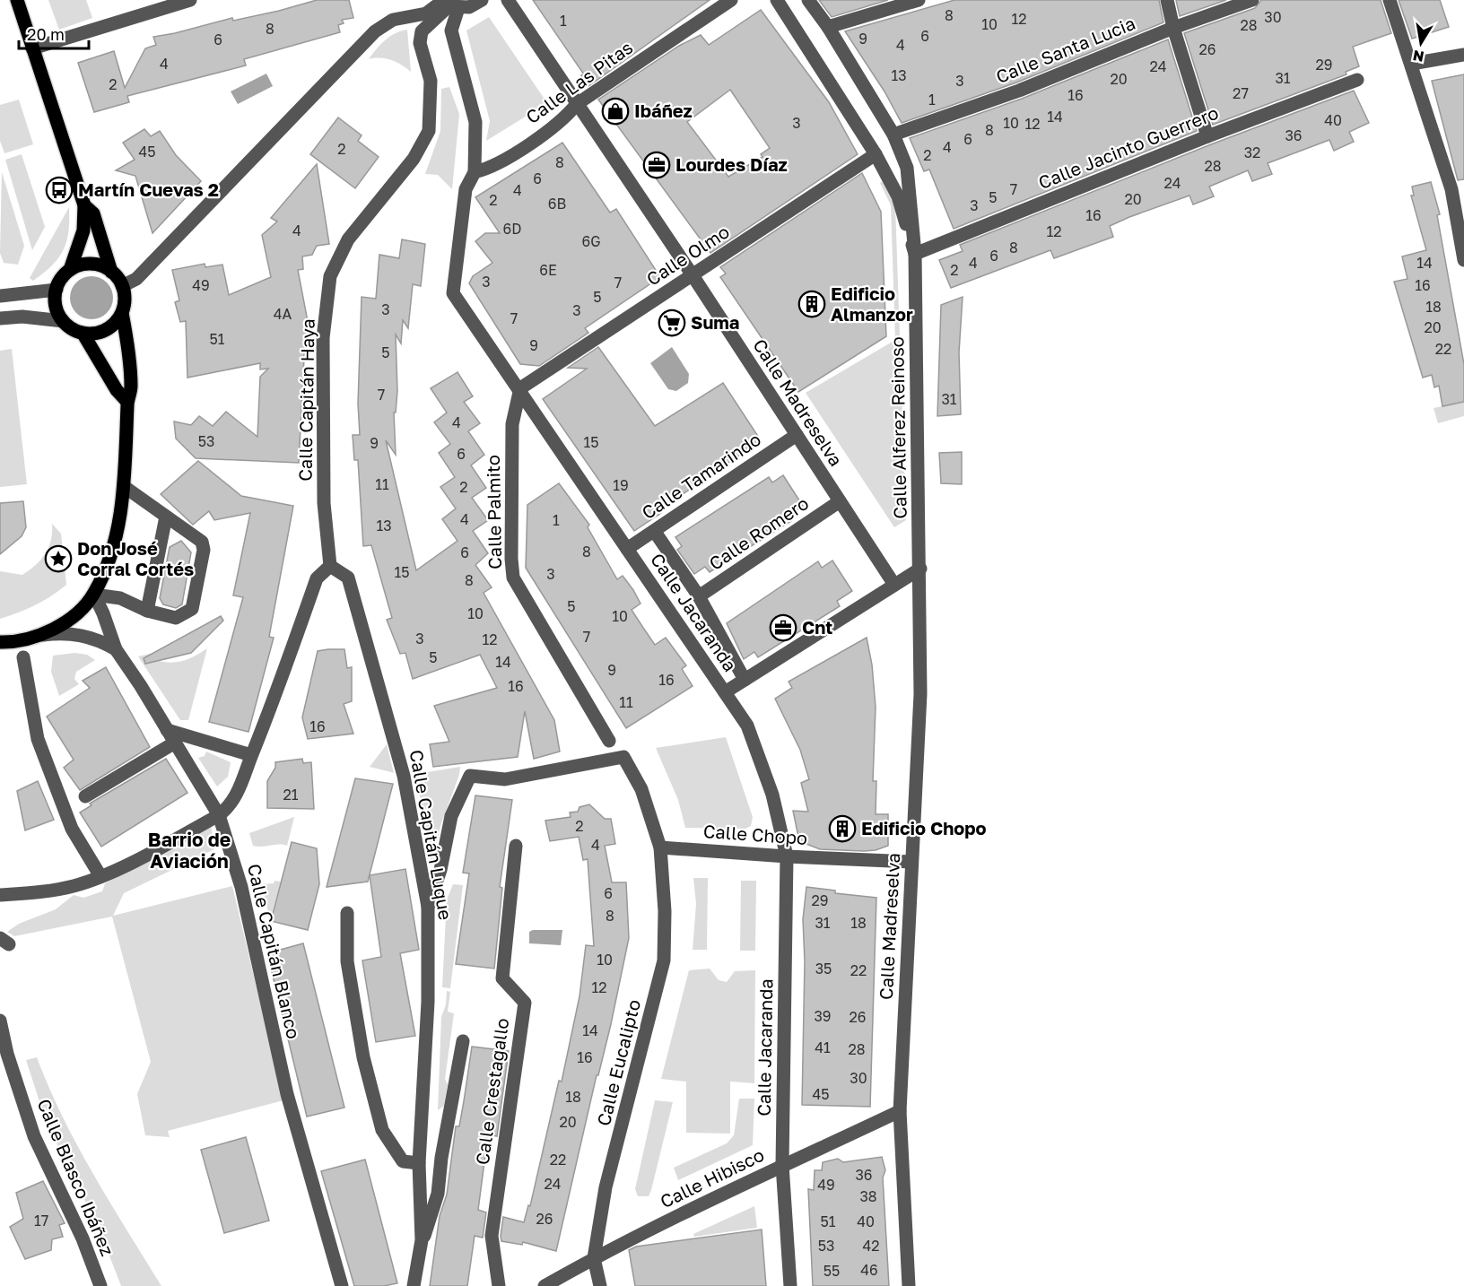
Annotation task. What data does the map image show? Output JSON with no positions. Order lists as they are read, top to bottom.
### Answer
{
  "streets": {
    "street": [
      "Calle Santa Lucia",
      "Calle Las Pitas",
      "Calle Jacinto Guerrero",
      "Calle Olmo",
      "Calle Capitán Haya",
      "Calle Madreselva",
      "Calle Alferez Reinoso",
      "Calle Tamarindo",
      "Calle Palmito",
      "Calle Romero",
      "Calle Jacaranda",
      "Calle Capitán Luque",
      "Calle Chopo",
      "Calle Capitán Blanco",
      "Calle Eucalipto",
      "Calle Crestagallo",
      "Calle Blasco Ibáñez",
      "Calle Hibisco"
    ]
  },
  "crossings": [
    ["Calle Santa Lucia", "Calle Alferez Reinoso"],
    ["Calle Las Pitas", "Calle Madreselva"],
    ["Calle Las Pitas", "Calle Jacaranda"],
    ["Calle Jacinto Guerrero", "Calle Alferez Reinoso"],
    ["Calle Olmo", "Calle Madreselva"],
    ["Calle Olmo", "Calle Alferez Reinoso"],
    ["Calle Olmo", "Calle Palmito"],
    ["Calle Olmo", "Calle Jacaranda"],
    ["Calle Capitán Haya", "Calle Jacaranda"],
    ["Calle Capitán Haya", "Calle Capitán Luque"],
    ["Calle Madreselva", "Calle Alferez Reinoso"],
    ["Calle Madreselva", "Calle Tamarindo"],
    ["Calle Madreselva", "Calle Romero"],
    ["Calle Madreselva", "Calle Chopo"],
    ["Calle Madreselva", "Calle Hibisco"],
    ["Calle Tamarindo", "Calle Jacaranda"],
    ["Calle Palmito", "Calle Jacaranda"],
    ["Calle Romero", "Calle Jacaranda"],
    ["Calle Jacaranda", "Calle Chopo"],
    ["Calle Jacaranda", "Calle Hibisco"],
    ["Calle Capitán Luque", "Calle Eucalipto"],
    ["Calle Chopo", "Calle Eucalipto"],
    ["Calle Eucalipto", "Calle Hibisco"]
  ],
  "districts": ["Barrio de Aviación"],
  "places": {
    "shop": ["Ibáñez"],
    "office": ["Lourdes Díaz", "Cnt"],
    "bus stop": ["Martín Cuevas 2"],
    "building": ["Edificio Almanzor", "Edificio Chopo"],
    "supermarket": ["Suma"],
    "place": ["Don José Corral Cortés"]
  },
  "house_numbers": [
    "8",
    "30",
    "12",
    "1",
    "10",
    "28",
    "8",
    "6",
    "9",
    "6",
    "4",
    "26",
    "4",
    "29",
    "24",
    "13",
    "31",
    "20",
    "3",
    "2",
    "27",
    "16",
    "1",
    "14",
    "40",
    "3",
    "10",
    "12",
    "8",
    "36",
    "6",
    "4",
    "2",
    "45",
    "32",
    "2",
    "8",
    "28",
    "6",
    "24",
    "7",
    "4",
    "5",
    "20",
    "2",
    "6B",
    "3",
    "16",
    "6D",
    "4",
    "12",
    "6G",
    "8",
    "6",
    "4",
    "14",
    "6E",
    "2",
    "3",
    "7",
    "49",
    "16",
    "5",
    "18",
    "3",
    "3",
    "4A",
    "7",
    "20",
    "51",
    "9",
    "22",
    "5",
    "7",
    "31",
    "4",
    "53",
    "15",
    "9",
    "6",
    "11",
    "19",
    "2",
    "4",
    "1",
    "13",
    "8",
    "6",
    "15",
    "3",
    "8",
    "5",
    "10",
    "10",
    "7",
    "3",
    "12",
    "5",
    "14",
    "9",
    "16",
    "16",
    "11",
    "16",
    "21",
    "2",
    "4",
    "6",
    "29",
    "8",
    "31",
    "18",
    "10",
    "35",
    "22",
    "12",
    "39",
    "26",
    "14",
    "41",
    "28",
    "16",
    "30",
    "45",
    "18",
    "20",
    "22",
    "36",
    "24",
    "49",
    "38",
    "26",
    "17",
    "51",
    "40",
    "53",
    "42",
    "46",
    "55"
  ],
  "scale_bar": "20 m",
  "north": "bottom"
}
